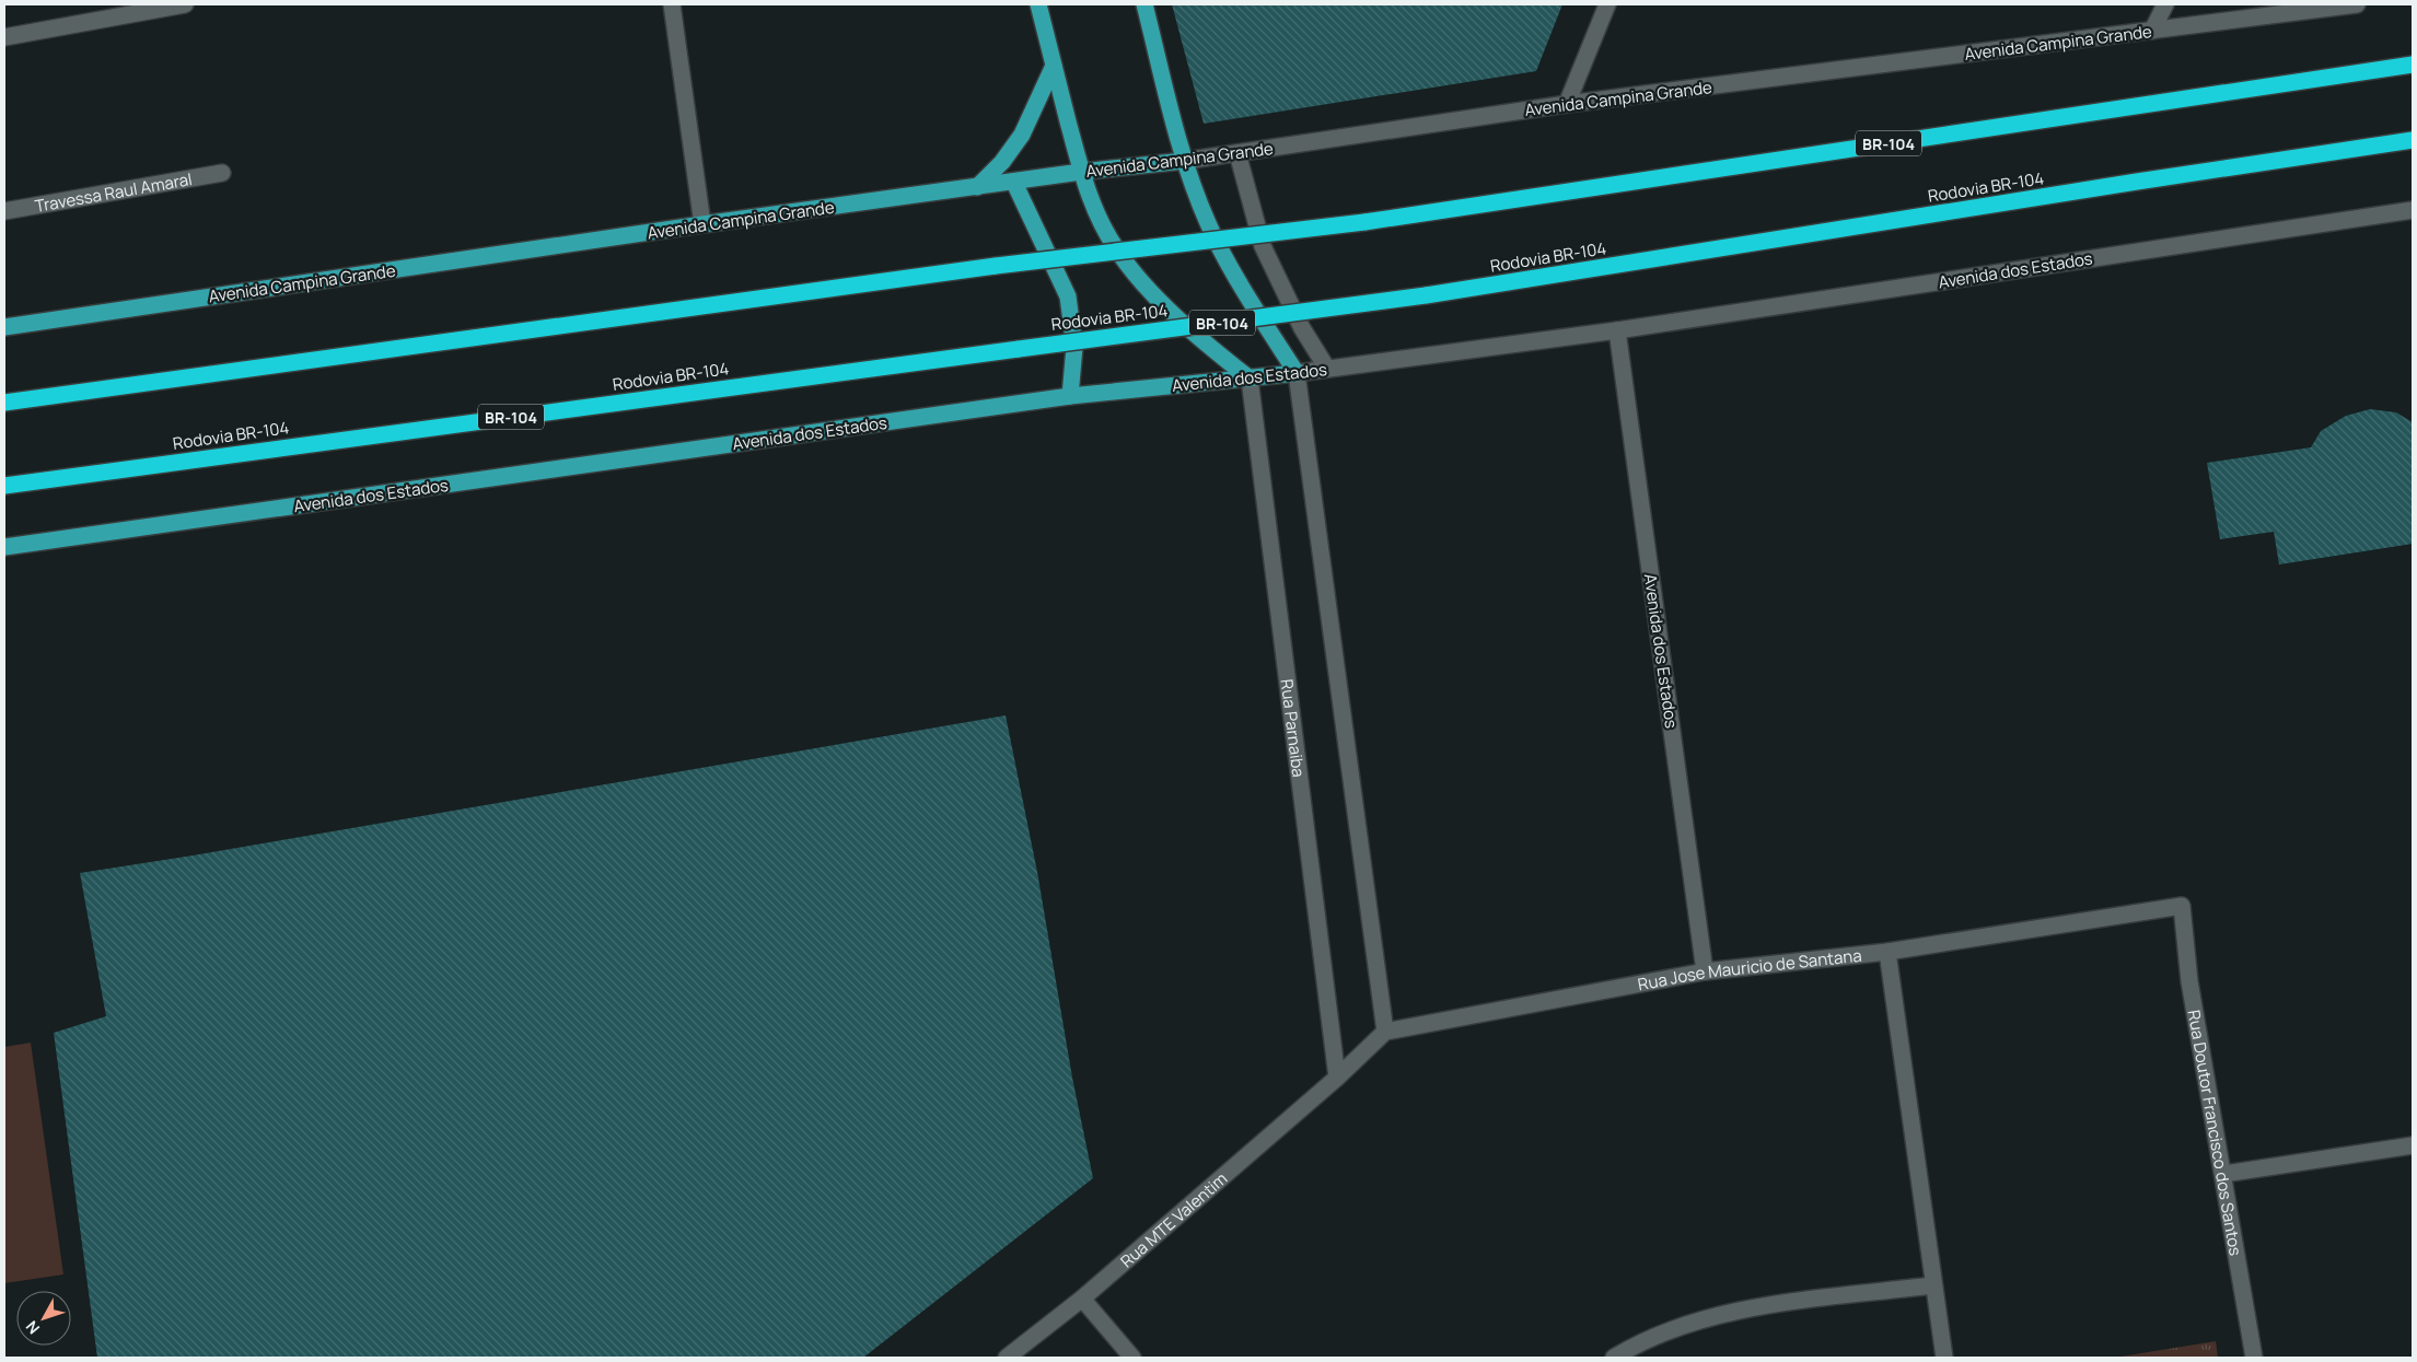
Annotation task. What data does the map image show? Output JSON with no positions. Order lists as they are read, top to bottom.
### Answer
{
  "streets": {
    "highway": ["BR-104", "Rodovia BR-104"],
    "main road": ["Avenida Campina Grande", "Avenida dos Estados"],
    "street": [
      "Travessa Raul Amaral",
      "Rua Parnaiba",
      "Rua Jose Mauricio de Santana",
      "Rua Doutor Francisco dos Santos",
      "Rua MTE Valentim"
    ]
  },
  "crossings": [
    ["Avenida dos Estados", "Rua Parnaiba"],
    ["Avenida dos Estados", "Rua Jose Mauricio de Santana"],
    ["Rua Parnaiba", "Rua MTE Valentim"],
    ["Rua Jose Mauricio de Santana", "Rua Doutor Francisco dos Santos"]
  ],
  "north": "bottom left"
}
